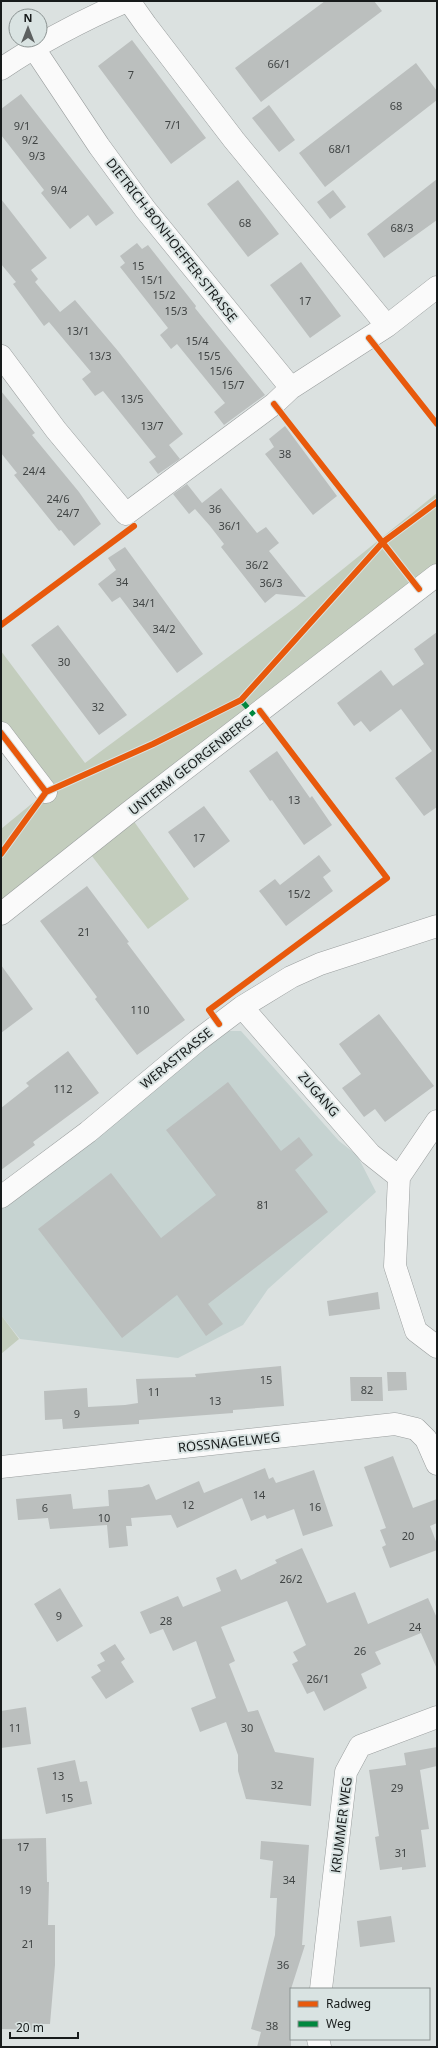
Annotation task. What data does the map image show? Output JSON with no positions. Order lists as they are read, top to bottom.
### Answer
{
  "streets": {
    "street": [
      "DIETRICH-BONHOEFFER-STRASSE",
      "UNTERM GEORGENBERG",
      "WERASTRASSE",
      "ZUGANG",
      "ROSSNAGELWEG",
      "KRUMMER WEG"
    ]
  },
  "crossings": [
    ["WERASTRASSE", "ZUGANG"]
  ],
  "house_numbers": [
    "66/1",
    "7",
    "68",
    "7/1",
    "9/1",
    "9/2",
    "68/1",
    "9/3",
    "9/4",
    "68",
    "68/3",
    "15",
    "15/1",
    "15/2",
    "17",
    "15/3",
    "13/1",
    "15/4",
    "13/3",
    "15/5",
    "15/6",
    "15/7",
    "13/5",
    "13/7",
    "38",
    "24/4",
    "24/6",
    "36",
    "24/7",
    "36/1",
    "36/2",
    "34",
    "36/3",
    "34/1",
    "34/2",
    "30",
    "32",
    "13",
    "17",
    "15/2",
    "21",
    "110",
    "112",
    "81",
    "15",
    "82",
    "11",
    "13",
    "9",
    "14",
    "12",
    "16",
    "6",
    "10",
    "20",
    "26/2",
    "9",
    "28",
    "24",
    "26",
    "26/1",
    "11",
    "30",
    "13",
    "32",
    "29",
    "15",
    "17",
    "31",
    "34",
    "19",
    "21",
    "36",
    "38"
  ],
  "legend": ["Radweg", "Weg"],
  "scale_bar": "20 m",
  "north": "top"
}
